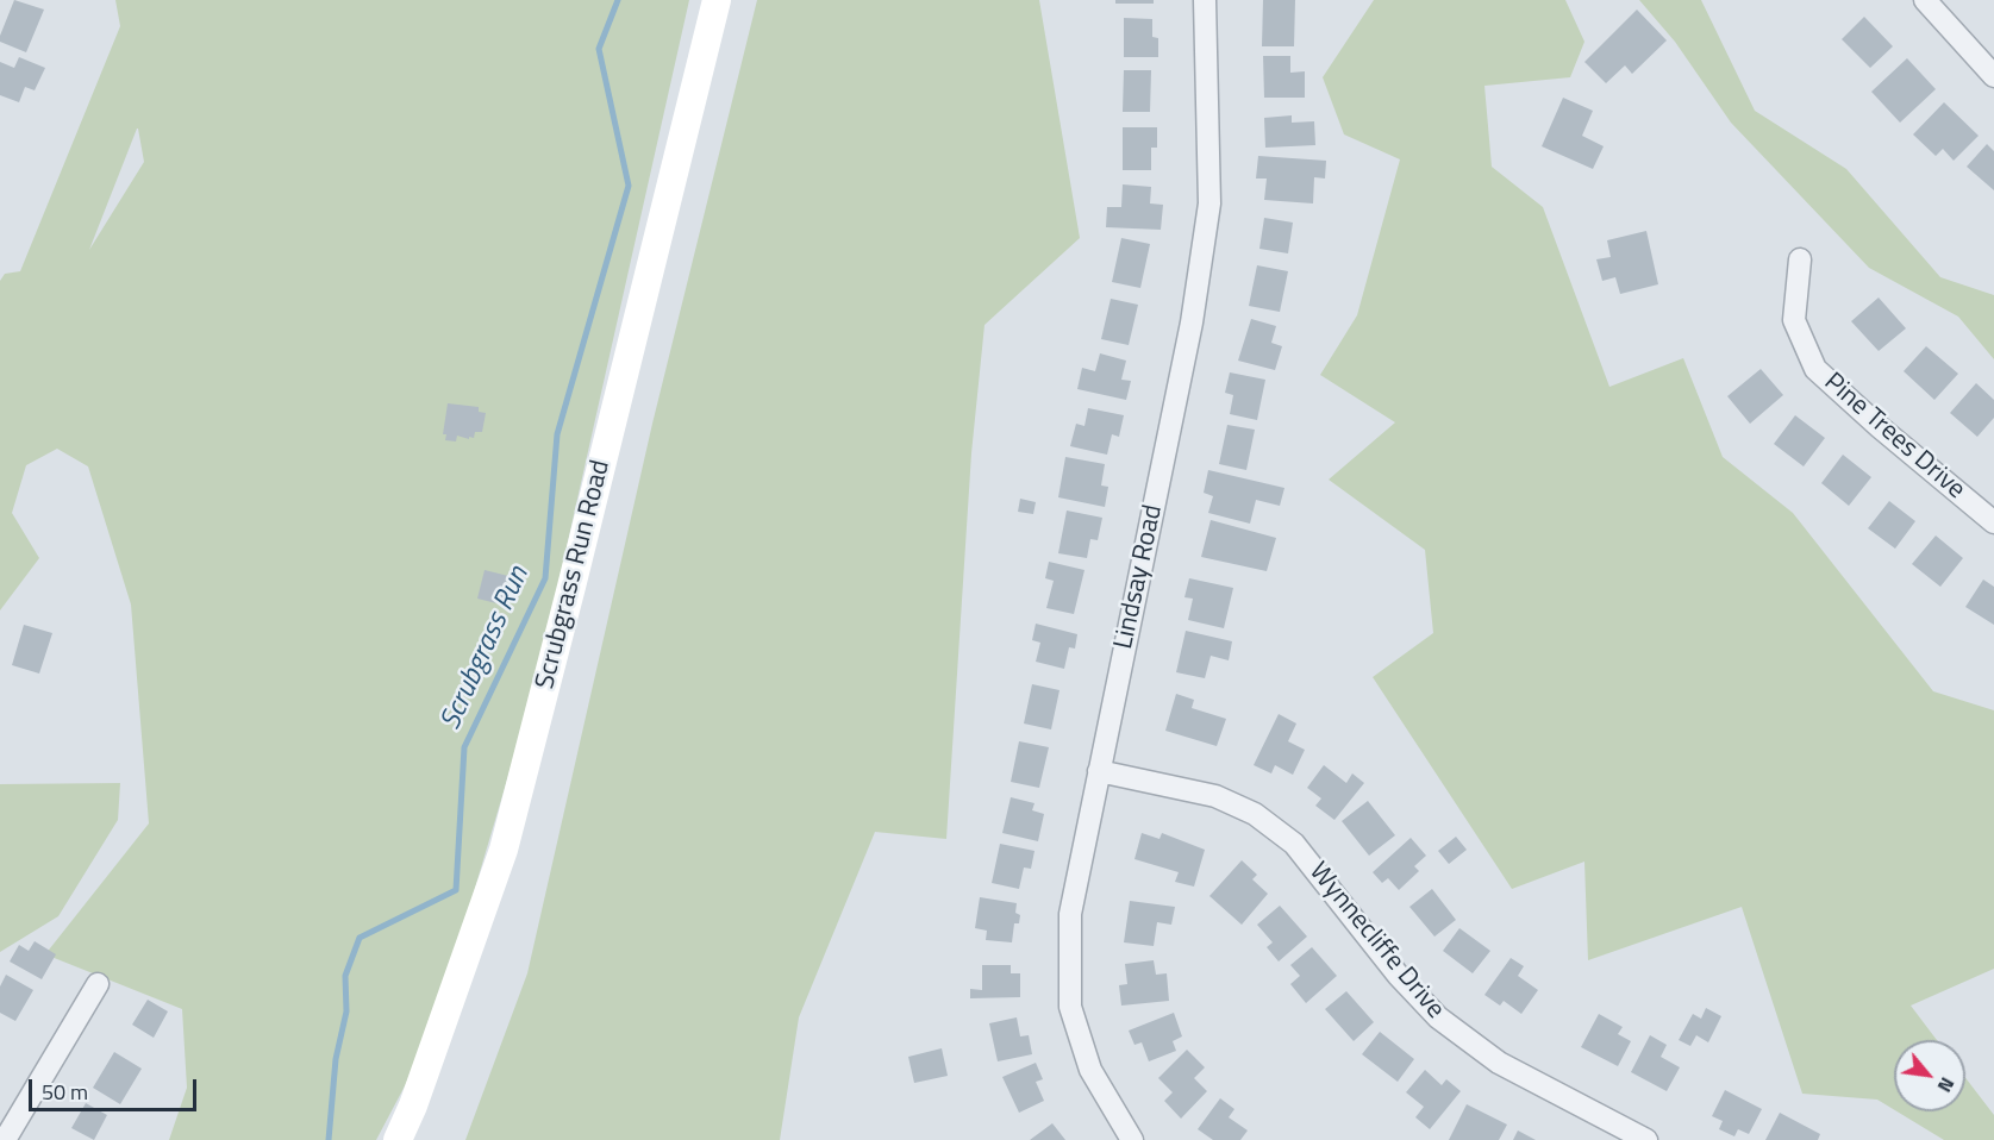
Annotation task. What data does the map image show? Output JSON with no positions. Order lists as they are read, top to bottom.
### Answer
{
  "streets": {
    "street": [
      "Pine Trees Drive",
      "Scrubgrass Run Road",
      "Lindsay Road",
      "Wynnecliffe Drive"
    ]
  },
  "crossings": [
    ["Lindsay Road", "Wynnecliffe Drive"]
  ],
  "water": ["Scrubgrass Run"],
  "scale_bar": "50 m",
  "north": "bottom right"
}
